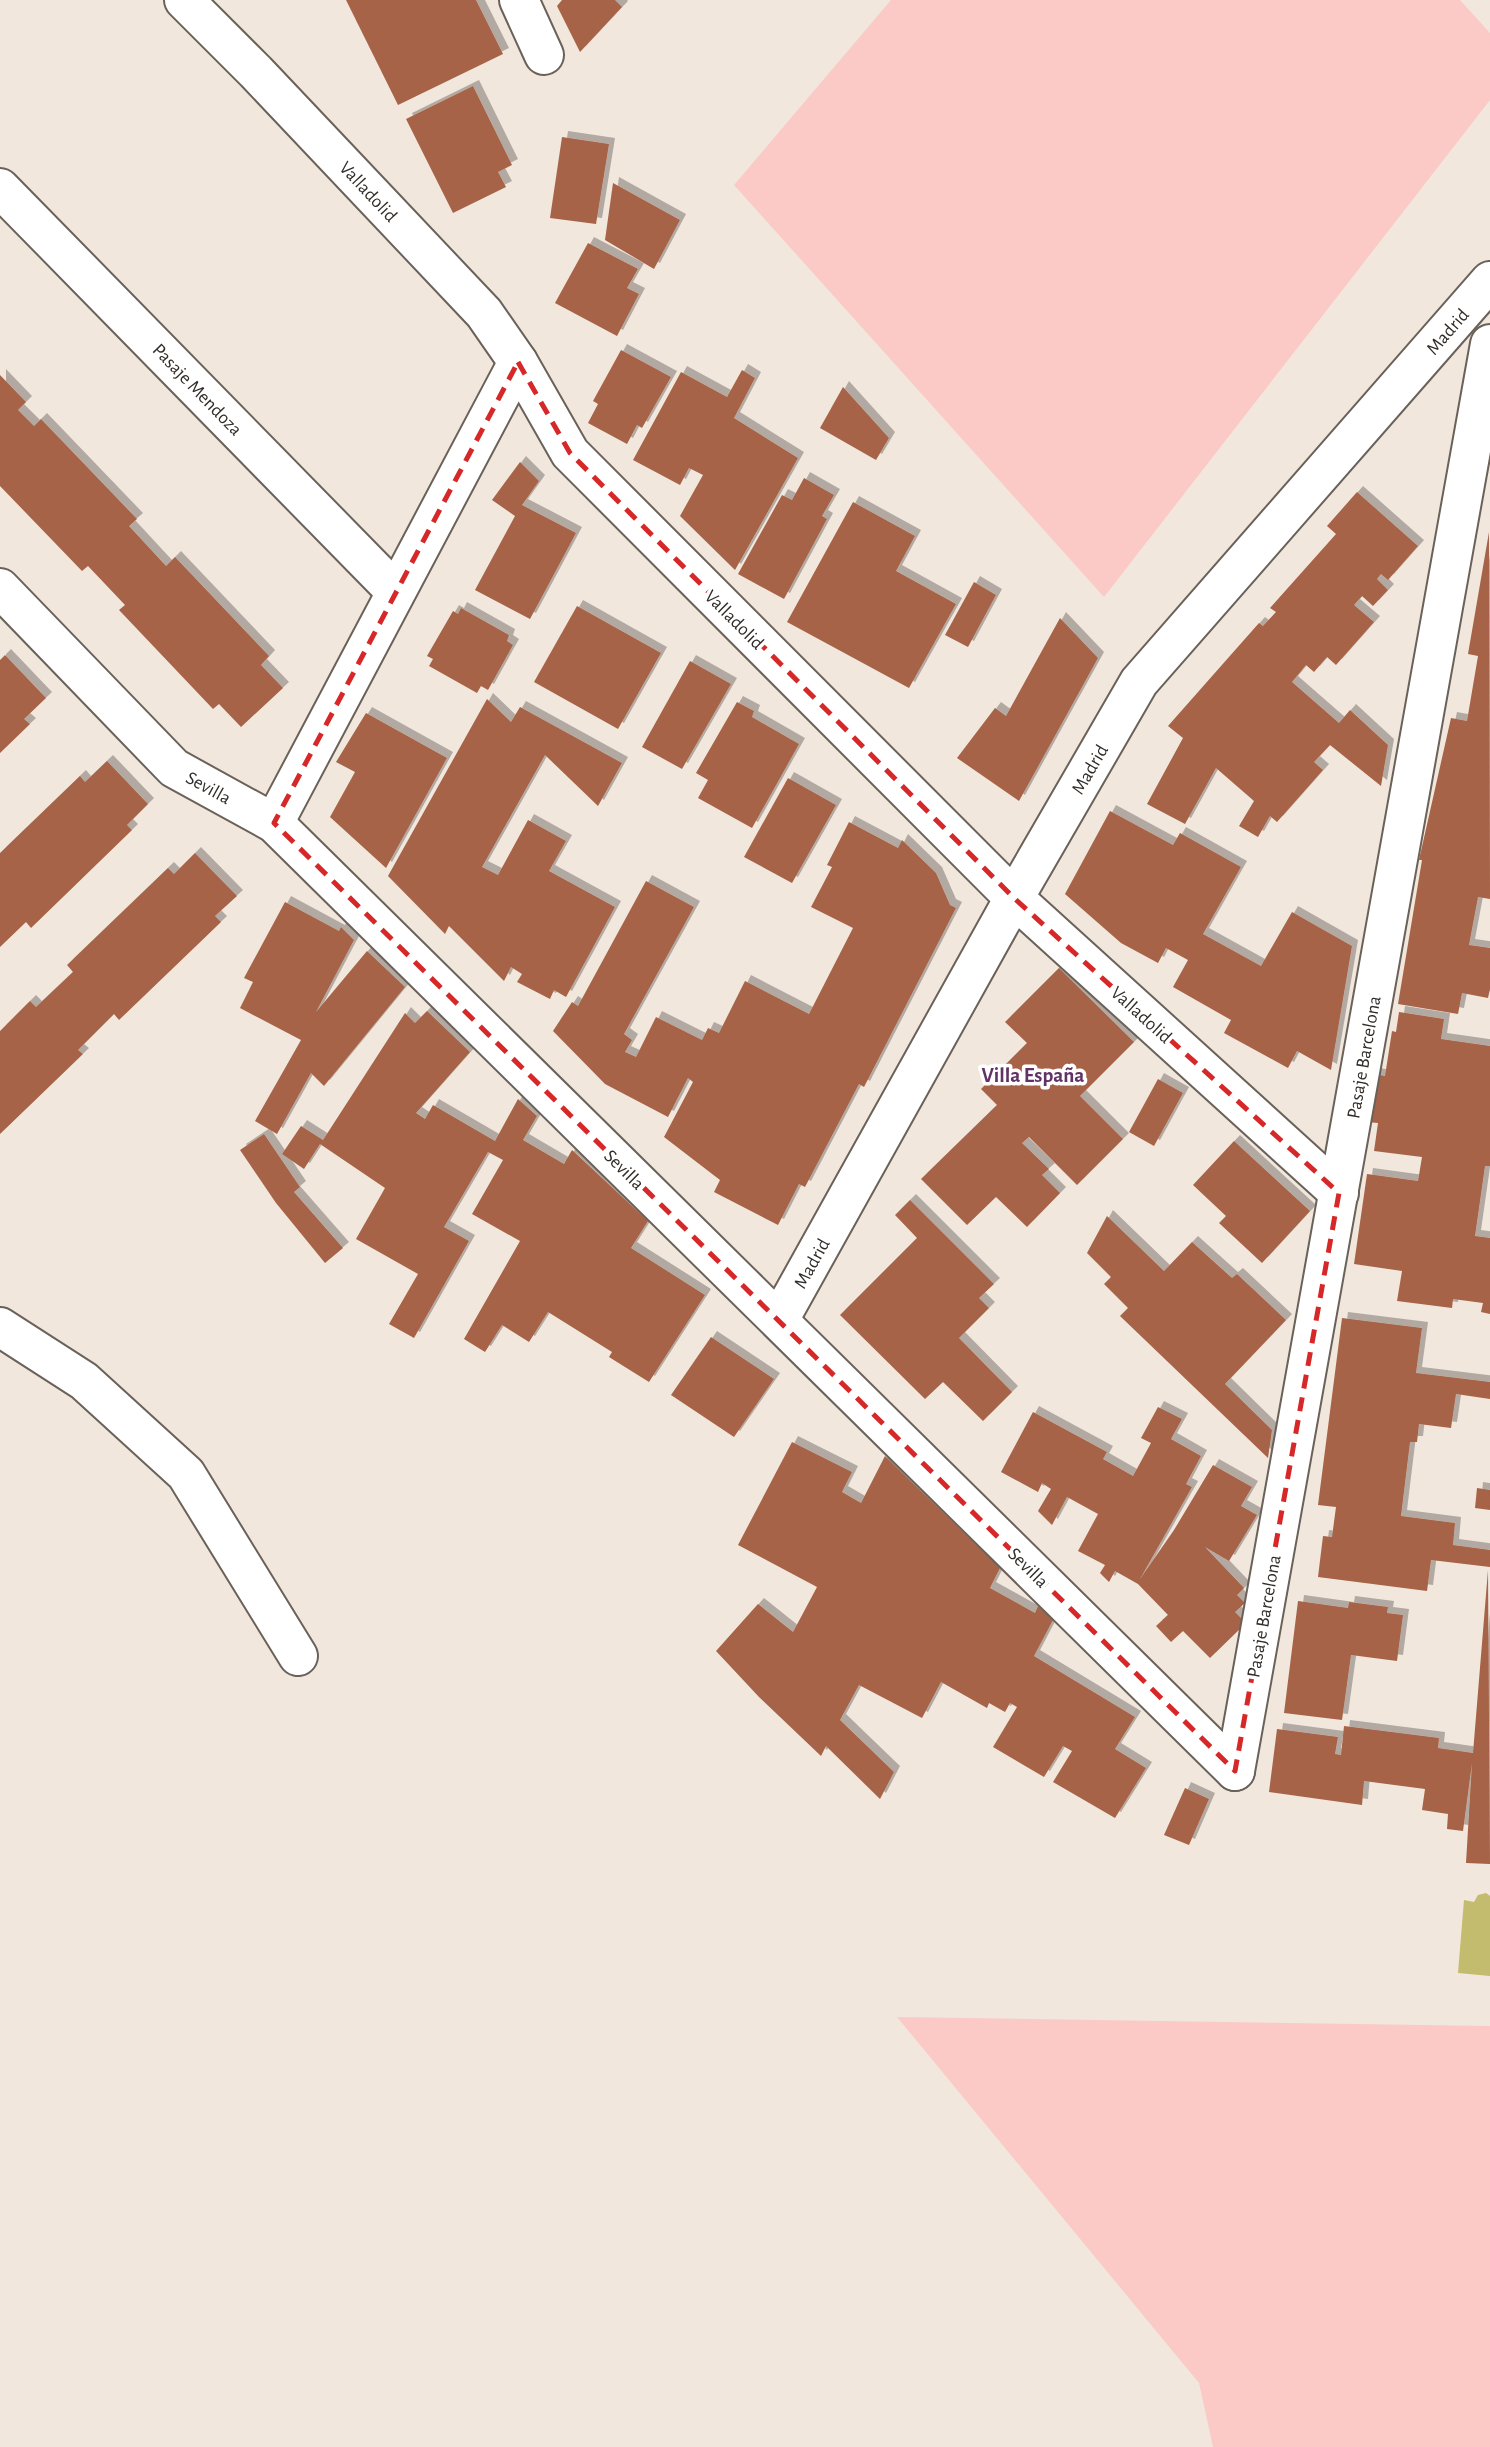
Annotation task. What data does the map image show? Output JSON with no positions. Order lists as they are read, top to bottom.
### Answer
{
  "streets": {
    "street": [
      "Valladolid",
      "Madrid",
      "Pasaje Mendoza",
      "Sevilla",
      "Pasaje Barcelona"
    ]
  },
  "crossings": [
    ["Valladolid", "Madrid"],
    ["Valladolid", "Pasaje Barcelona"],
    ["Madrid", "Sevilla"],
    ["Sevilla", "Pasaje Barcelona"]
  ],
  "districts": ["Villa España"]
}
